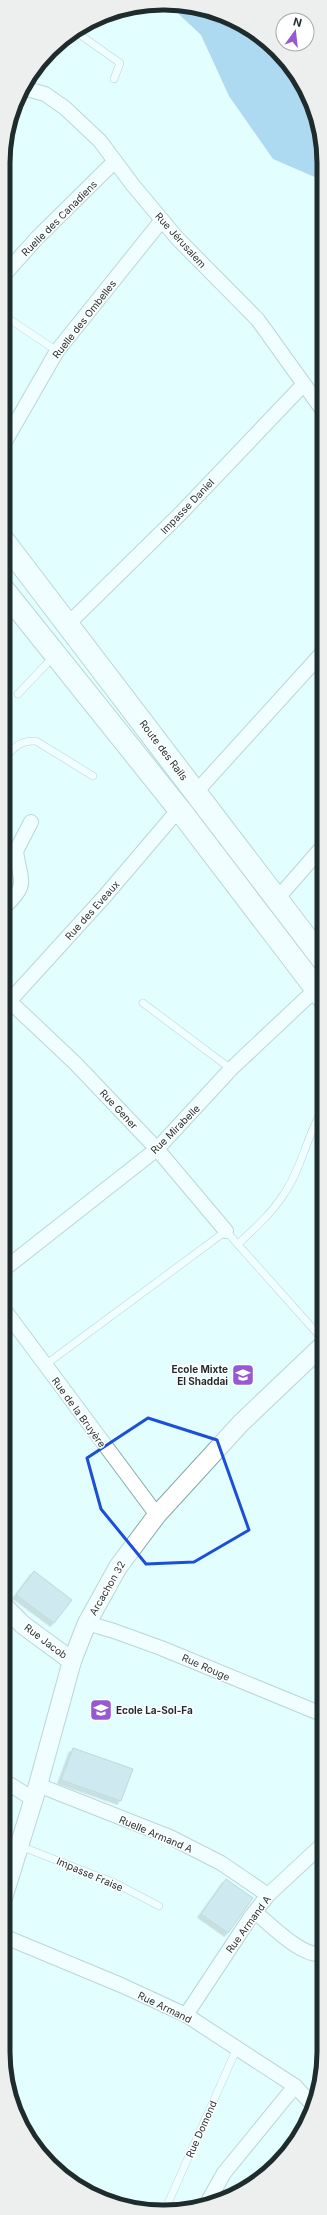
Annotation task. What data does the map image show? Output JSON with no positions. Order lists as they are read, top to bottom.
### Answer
{
  "streets": {
    "main road": ["Route des Rails"],
    "street": [
      "Ruelle des Canadiens",
      "Rue Jérusalem",
      "Ruelle des Ombelles",
      "Impasse Daniel",
      "Rue des Eveaux",
      "Rue Gener",
      "Rue Mirabelle",
      "Rue de la Bruyère",
      "Arcachon 32",
      "Rue Jacob",
      "Rue Rouge",
      "Ruelle Armand A",
      "Rue Armand A",
      "Rue Armand"
    ],
    "lane": ["Impasse Fraise", "Rue Domond"]
  },
  "crossings": [
    ["Ruelle des Canadiens", "Rue Jérusalem"],
    ["Rue Jérusalem", "Ruelle des Ombelles"],
    ["Rue Jérusalem", "Impasse Daniel"],
    ["Impasse Daniel", "Route des Rails"],
    ["Rue Gener", "Rue Mirabelle"],
    ["Rue de la Bruyère", "Arcachon 32"],
    ["Arcachon 32", "Rue Jacob"],
    ["Arcachon 32", "Rue Rouge"],
    ["Arcachon 32", "Ruelle Armand A"],
    ["Arcachon 32", "Impasse Fraise"],
    ["Ruelle Armand A", "Rue Armand A"],
    ["Rue Armand A", "Rue Armand"],
    ["Rue Armand", "Rue Domond"]
  ],
  "places": {
    "school or university": ["Ecole Mixte El Shaddai", "Ecole La-Sol-Fa"]
  },
  "north": "top"
}
